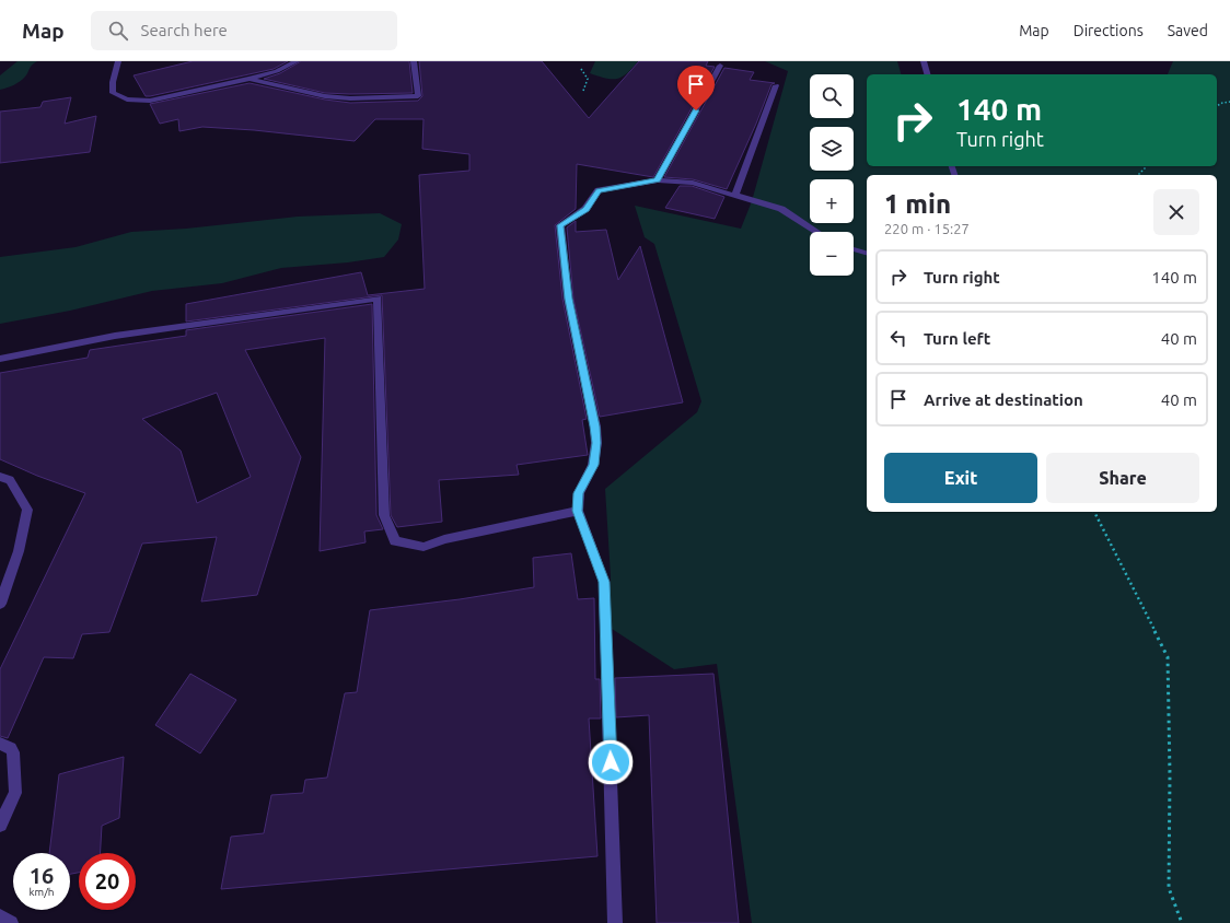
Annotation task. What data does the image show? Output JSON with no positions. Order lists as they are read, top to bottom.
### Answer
{
  "page": {
    "header": "Map",
    "search": "Search here",
    "nav": ["Map", "Directions", "Saved"],
    "map_buttons": ["+", "−"],
    "turn": ["140 m", "Turn right"],
    "heading": ["1 min", "220 m · 15:27"],
    "list": [
      {
        "name": "Turn right",
        "value": "140 m"
      },
      {
        "name": "Turn left",
        "value": "40 m"
      },
      {
        "name": "Arrive at destination",
        "value": "40 m"
      }
    ],
    "buttons": ["Exit", "Share"],
    "speed": "16 km/h",
    "limit": "20"
  }
}
